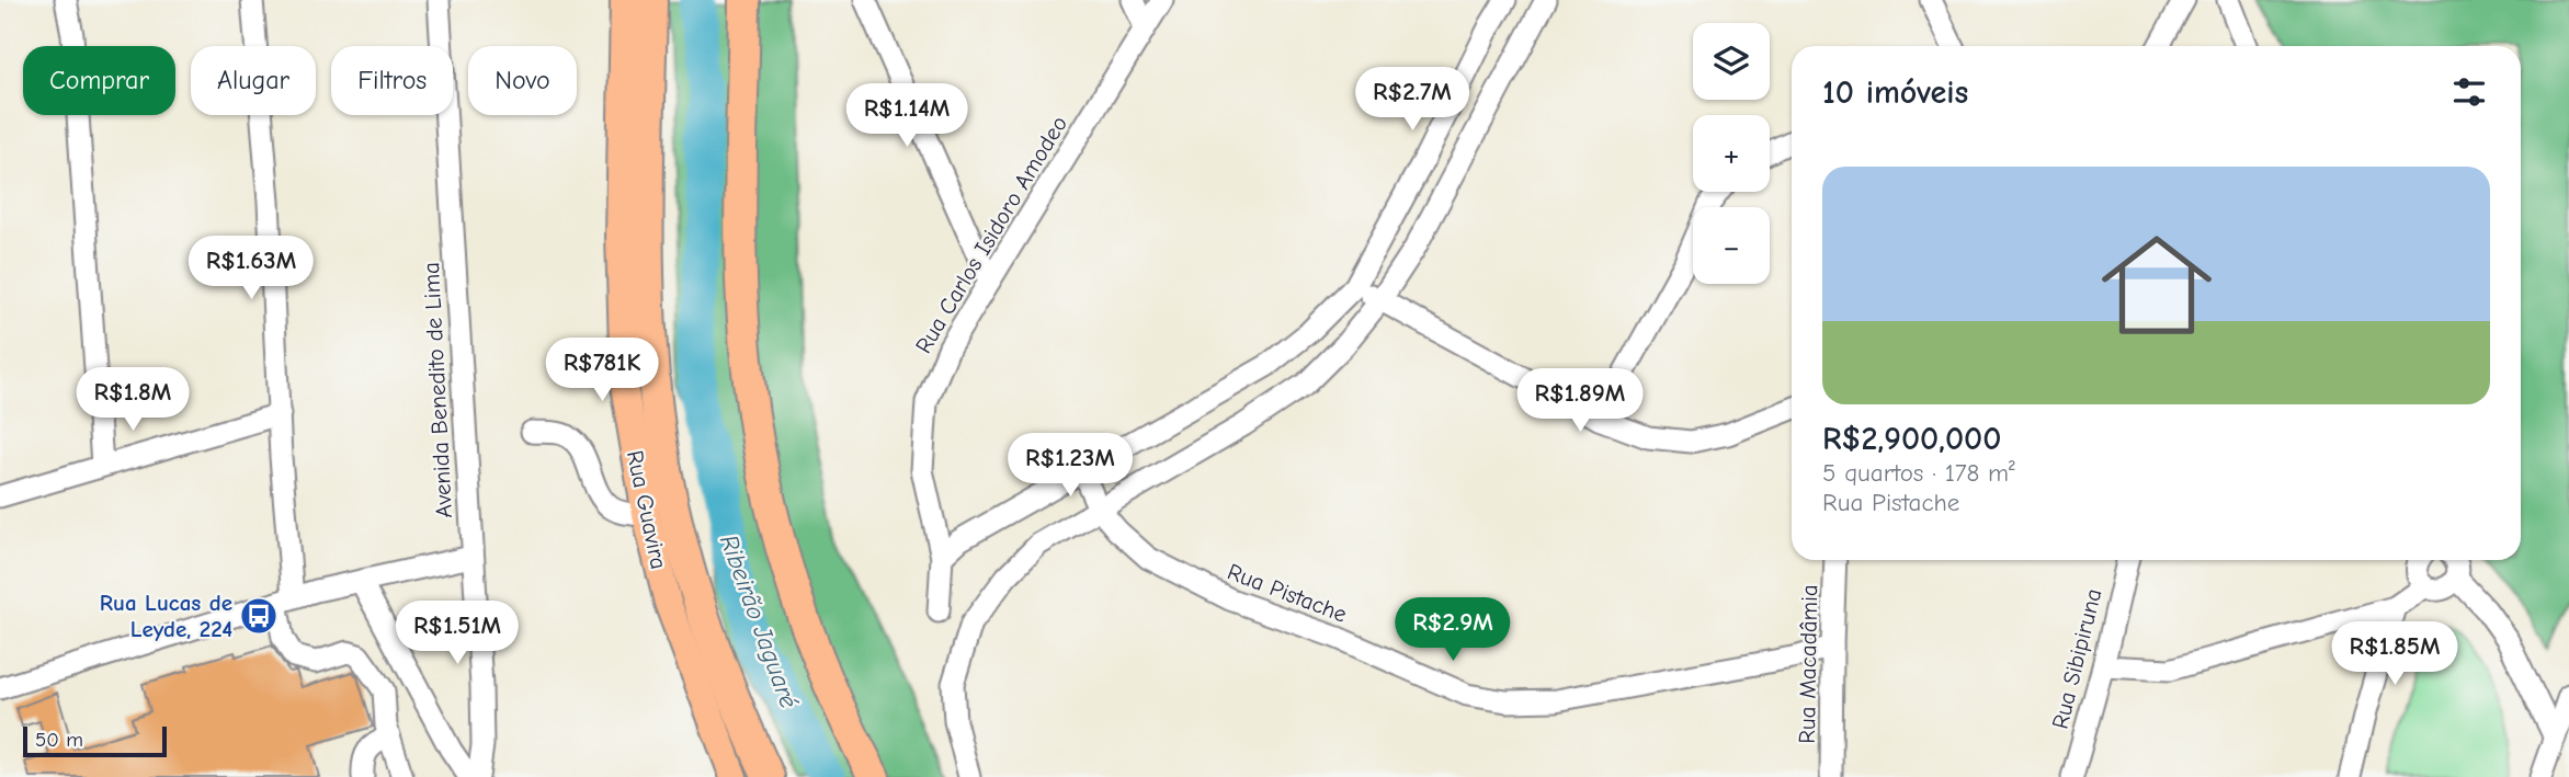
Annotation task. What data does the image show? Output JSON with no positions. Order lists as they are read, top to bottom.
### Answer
{
  "streets": {
    "main road": ["Rua Guavira"],
    "street": [
      "Rua Carlos Isidoro Amodeo",
      "Avenida Benedito de Lima",
      "Rua Pistache",
      "Rua Sibipiruna",
      "Rua Macadâmia"
    ]
  },
  "crossings": [
    ["Rua Pistache", "Rua Macadâmia"]
  ],
  "water": ["Ribeirão Jaguaré"],
  "places": {
    "bus stop": ["Rua Lucas de Leyde, 224"]
  },
  "scale_bar": "50 m",
  "page": {
    "map_buttons": ["+", "−"],
    "chip": [
      "Comprar",
      "Alugar",
      "Filtros",
      "Novo"
    ],
    "heading": "10 imóveis",
    "price": [
      "R$2.7M",
      "R$1.14M",
      "R$1.63M",
      "R$781K",
      "R$1.8M",
      "R$1.89M",
      "R$1.23M",
      "R$2.9M",
      "R$1.51M",
      "R$1.85M"
    ],
    "list": [
      {
        "name": "R$2,900,000",
        "note": "5 quartos · 178 m² · Rua Pistache"
      }
    ],
    "scale": "50 m"
  }
}
